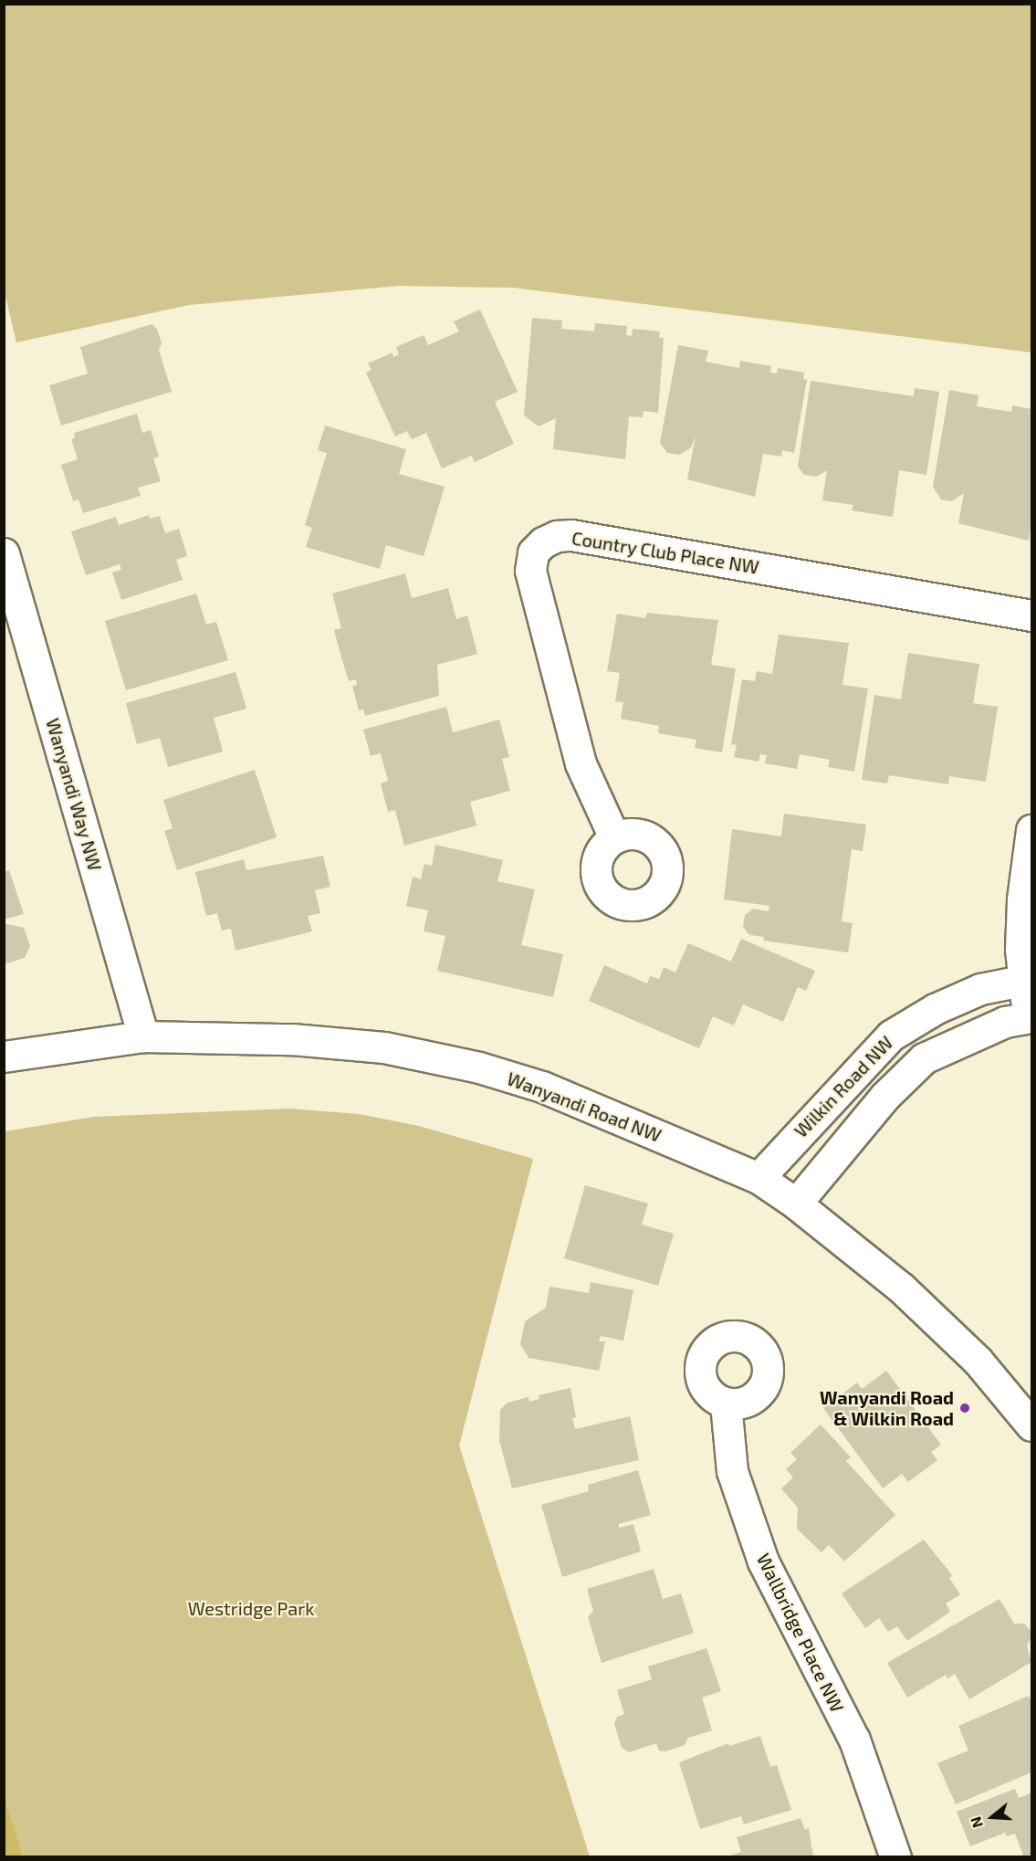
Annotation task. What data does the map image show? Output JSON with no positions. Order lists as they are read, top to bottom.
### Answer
{
  "streets": {
    "street": [
      "Country Club Place NW",
      "Wanyandi Way NW",
      "Wilkin Road NW",
      "Wanyandi Road NW",
      "Wallbridge Place NW"
    ]
  },
  "crossings": [
    ["Wanyandi Way NW", "Wanyandi Road NW"],
    ["Wilkin Road NW", "Wanyandi Road NW"]
  ],
  "parks": ["Westridge Park"],
  "places": ["Wanyandi Road & Wilkin Road"],
  "north": "left"
}
